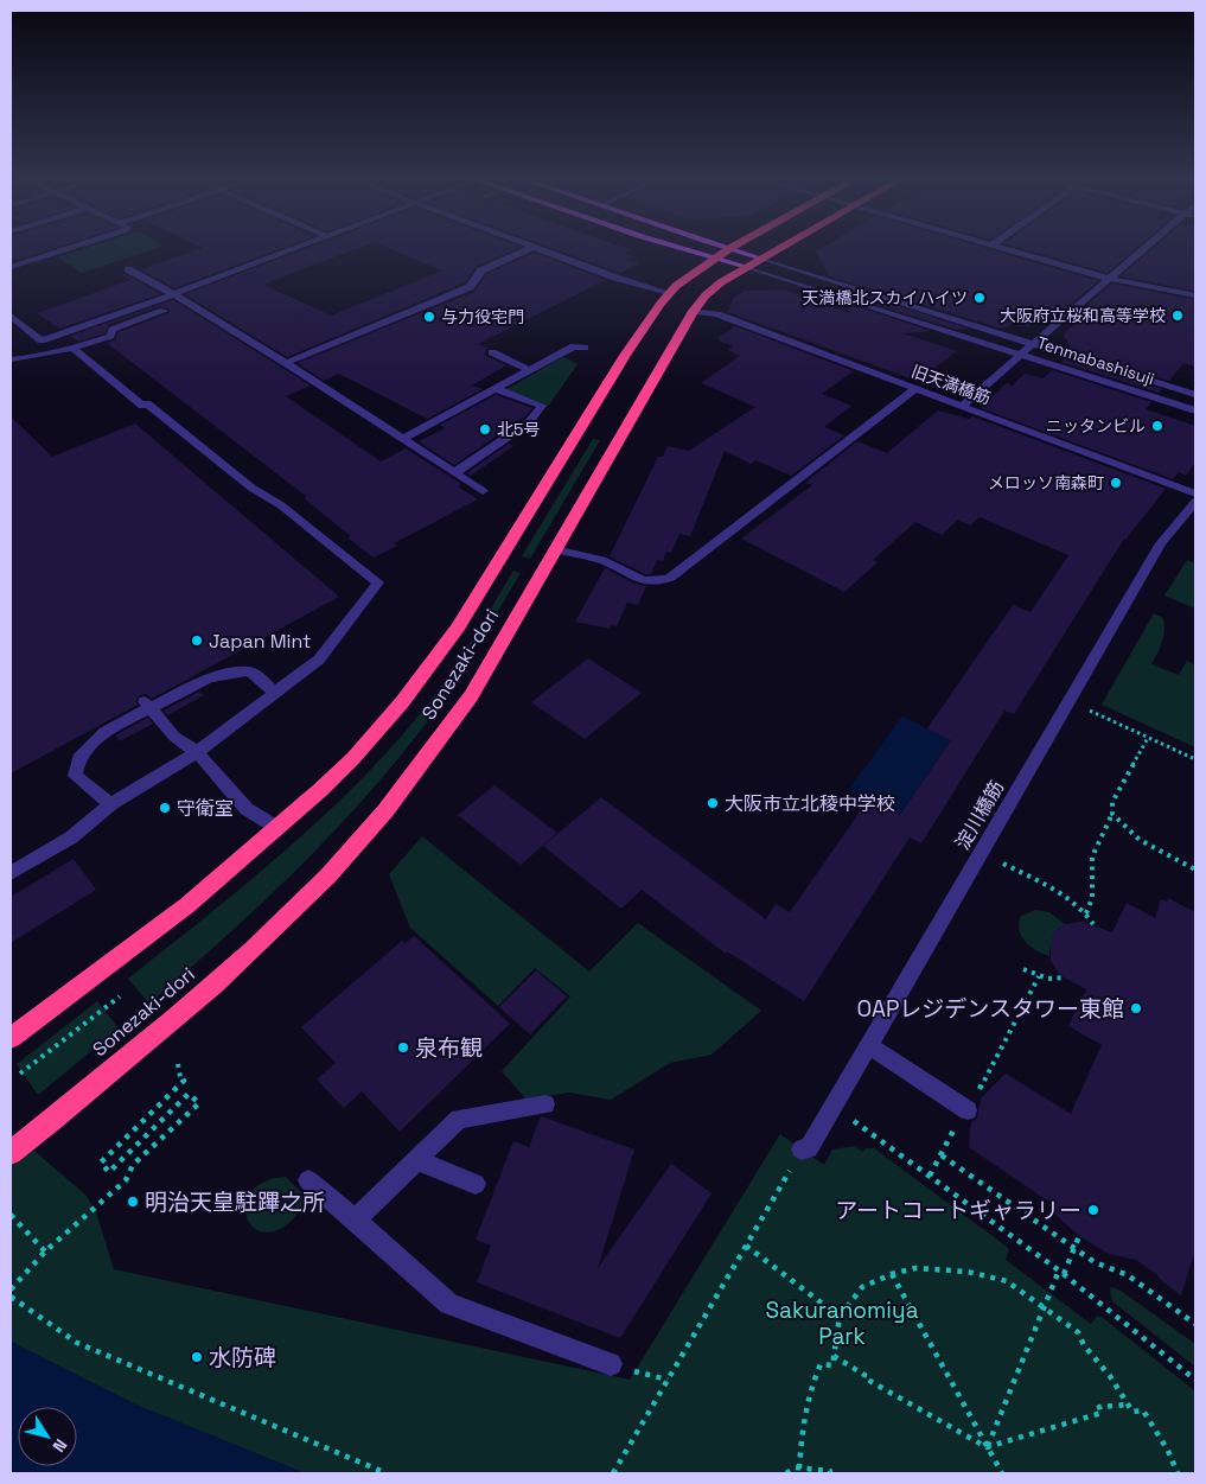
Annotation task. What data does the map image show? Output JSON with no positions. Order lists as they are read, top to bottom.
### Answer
{
  "streets": {
    "highway": ["Sonezaki-dori"],
    "main road": ["Tenmabashisuji"],
    "street": ["旧天満橋筋", "淀川橋筋"]
  },
  "crossings": [
    ["Tenmabashisuji", "Sonezaki-dori"],
    ["旧天満橋筋", "Sonezaki-dori"]
  ],
  "parks": ["Sakuranomiya Park"],
  "places": [
    "天満橋北スカイハイツ",
    "大阪府立桜和高等学校",
    "与力役宅門",
    "ニッタンビル",
    "北5号",
    "メロッソ南森町",
    "Japan Mint",
    "大阪市立北稜中学校",
    "守衛室",
    "OAPレジデンスタワー東館",
    "泉布観",
    "明治天皇駐蹕之所",
    "アートコートギャラリー",
    "水防碑"
  ],
  "north": "bottom right"
}
